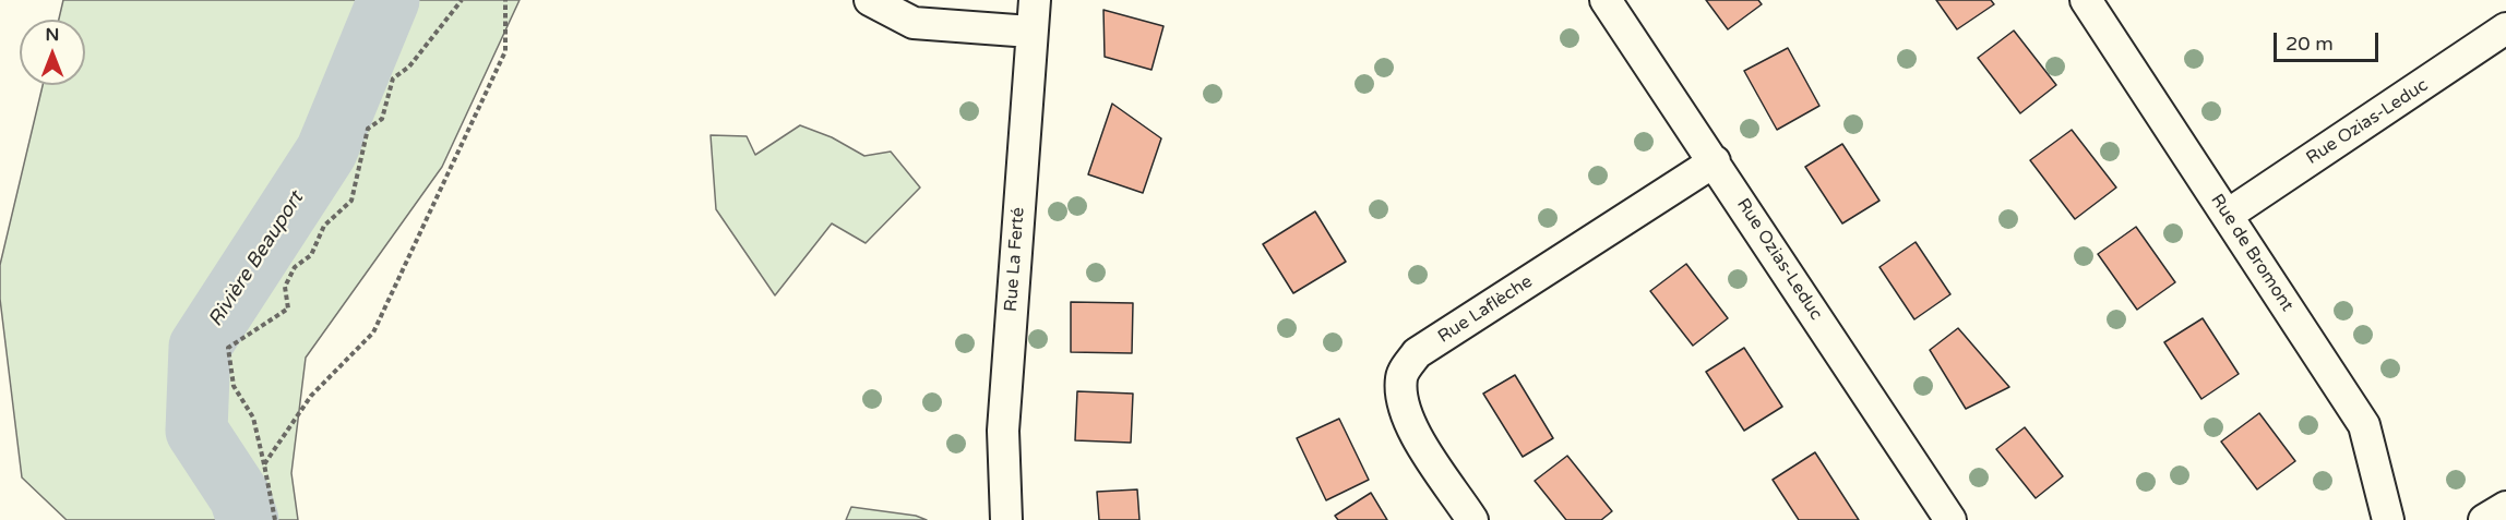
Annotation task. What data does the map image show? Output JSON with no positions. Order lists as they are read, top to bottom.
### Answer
{
  "streets": {
    "street": [
      "Rue Ozias-Leduc",
      "Rue de Bromont",
      "Rue La Ferté",
      "Rue Laflèche"
    ]
  },
  "crossings": [
    ["Rue Ozias-Leduc", "Rue de Bromont"],
    ["Rue Ozias-Leduc", "Rue Laflèche"]
  ],
  "water": ["Rivière Beauport"],
  "scale_bar": "20 m",
  "north": "top"
}
